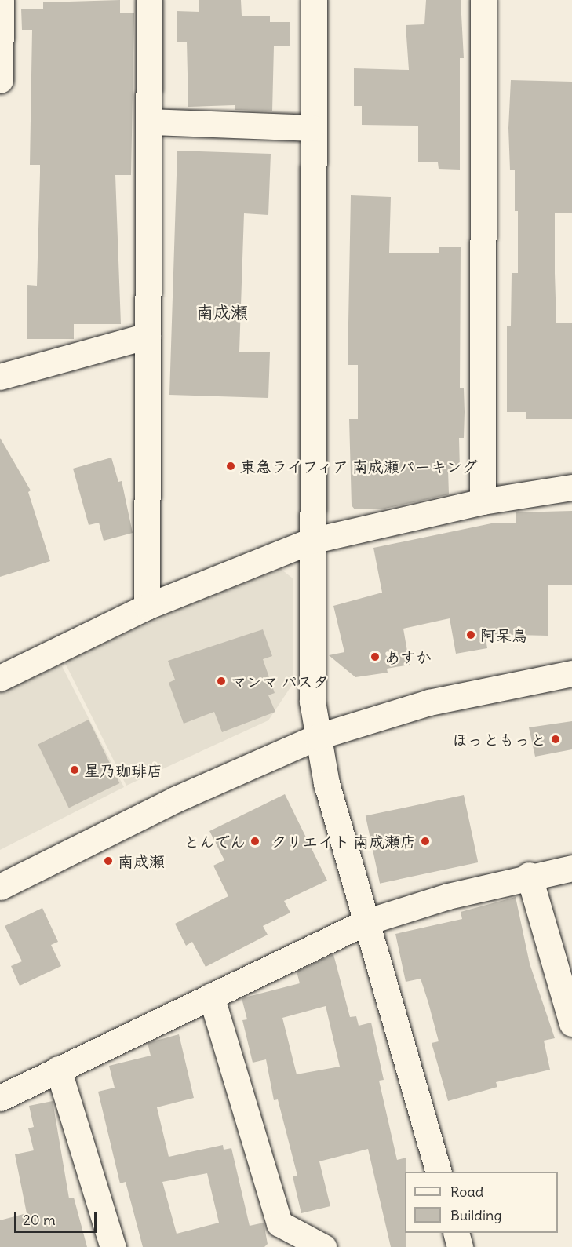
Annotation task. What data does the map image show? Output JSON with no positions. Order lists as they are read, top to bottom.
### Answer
{
  "districts": ["南成瀬"],
  "places": [
    "東急ライフィア 南成瀬パーキング",
    "阿呆鳥",
    "あすか",
    "マンマ パスタ",
    "ほっともっと",
    "星乃珈琲店",
    "とんでん",
    "クリエイト 南成瀬店",
    "南成瀬"
  ],
  "legend": ["Road", "Building"],
  "scale_bar": "20 m"
}
